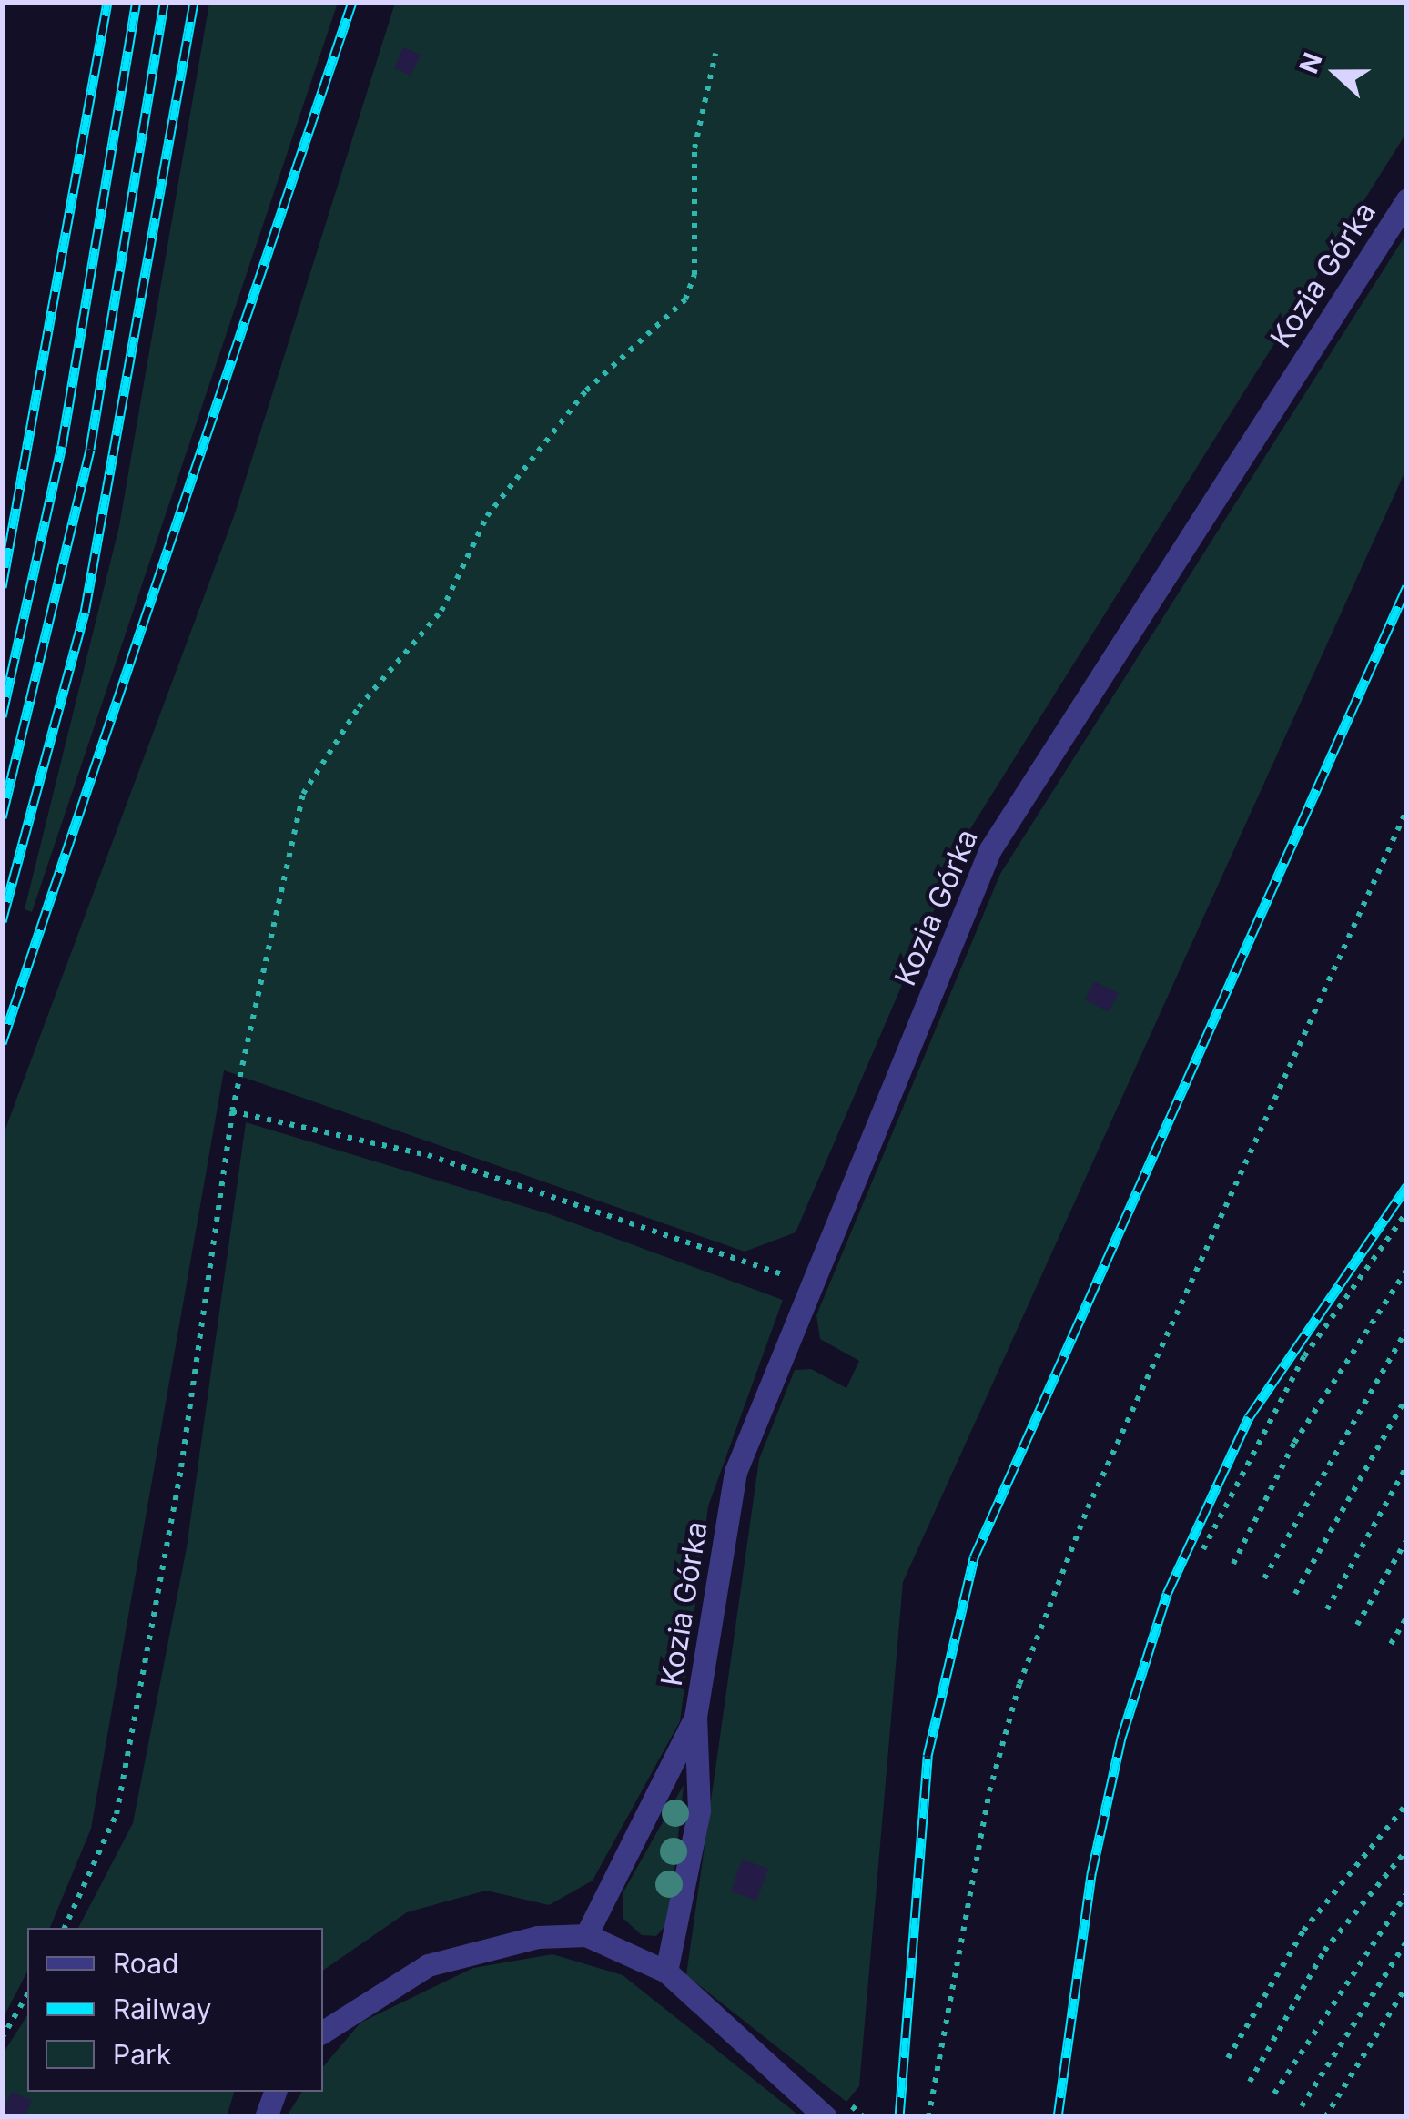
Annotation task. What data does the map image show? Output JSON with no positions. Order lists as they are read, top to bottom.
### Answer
{
  "streets": {
    "street": ["Kozia Górka"]
  },
  "legend": ["Road", "Railway", "Park"],
  "north": "left"
}
